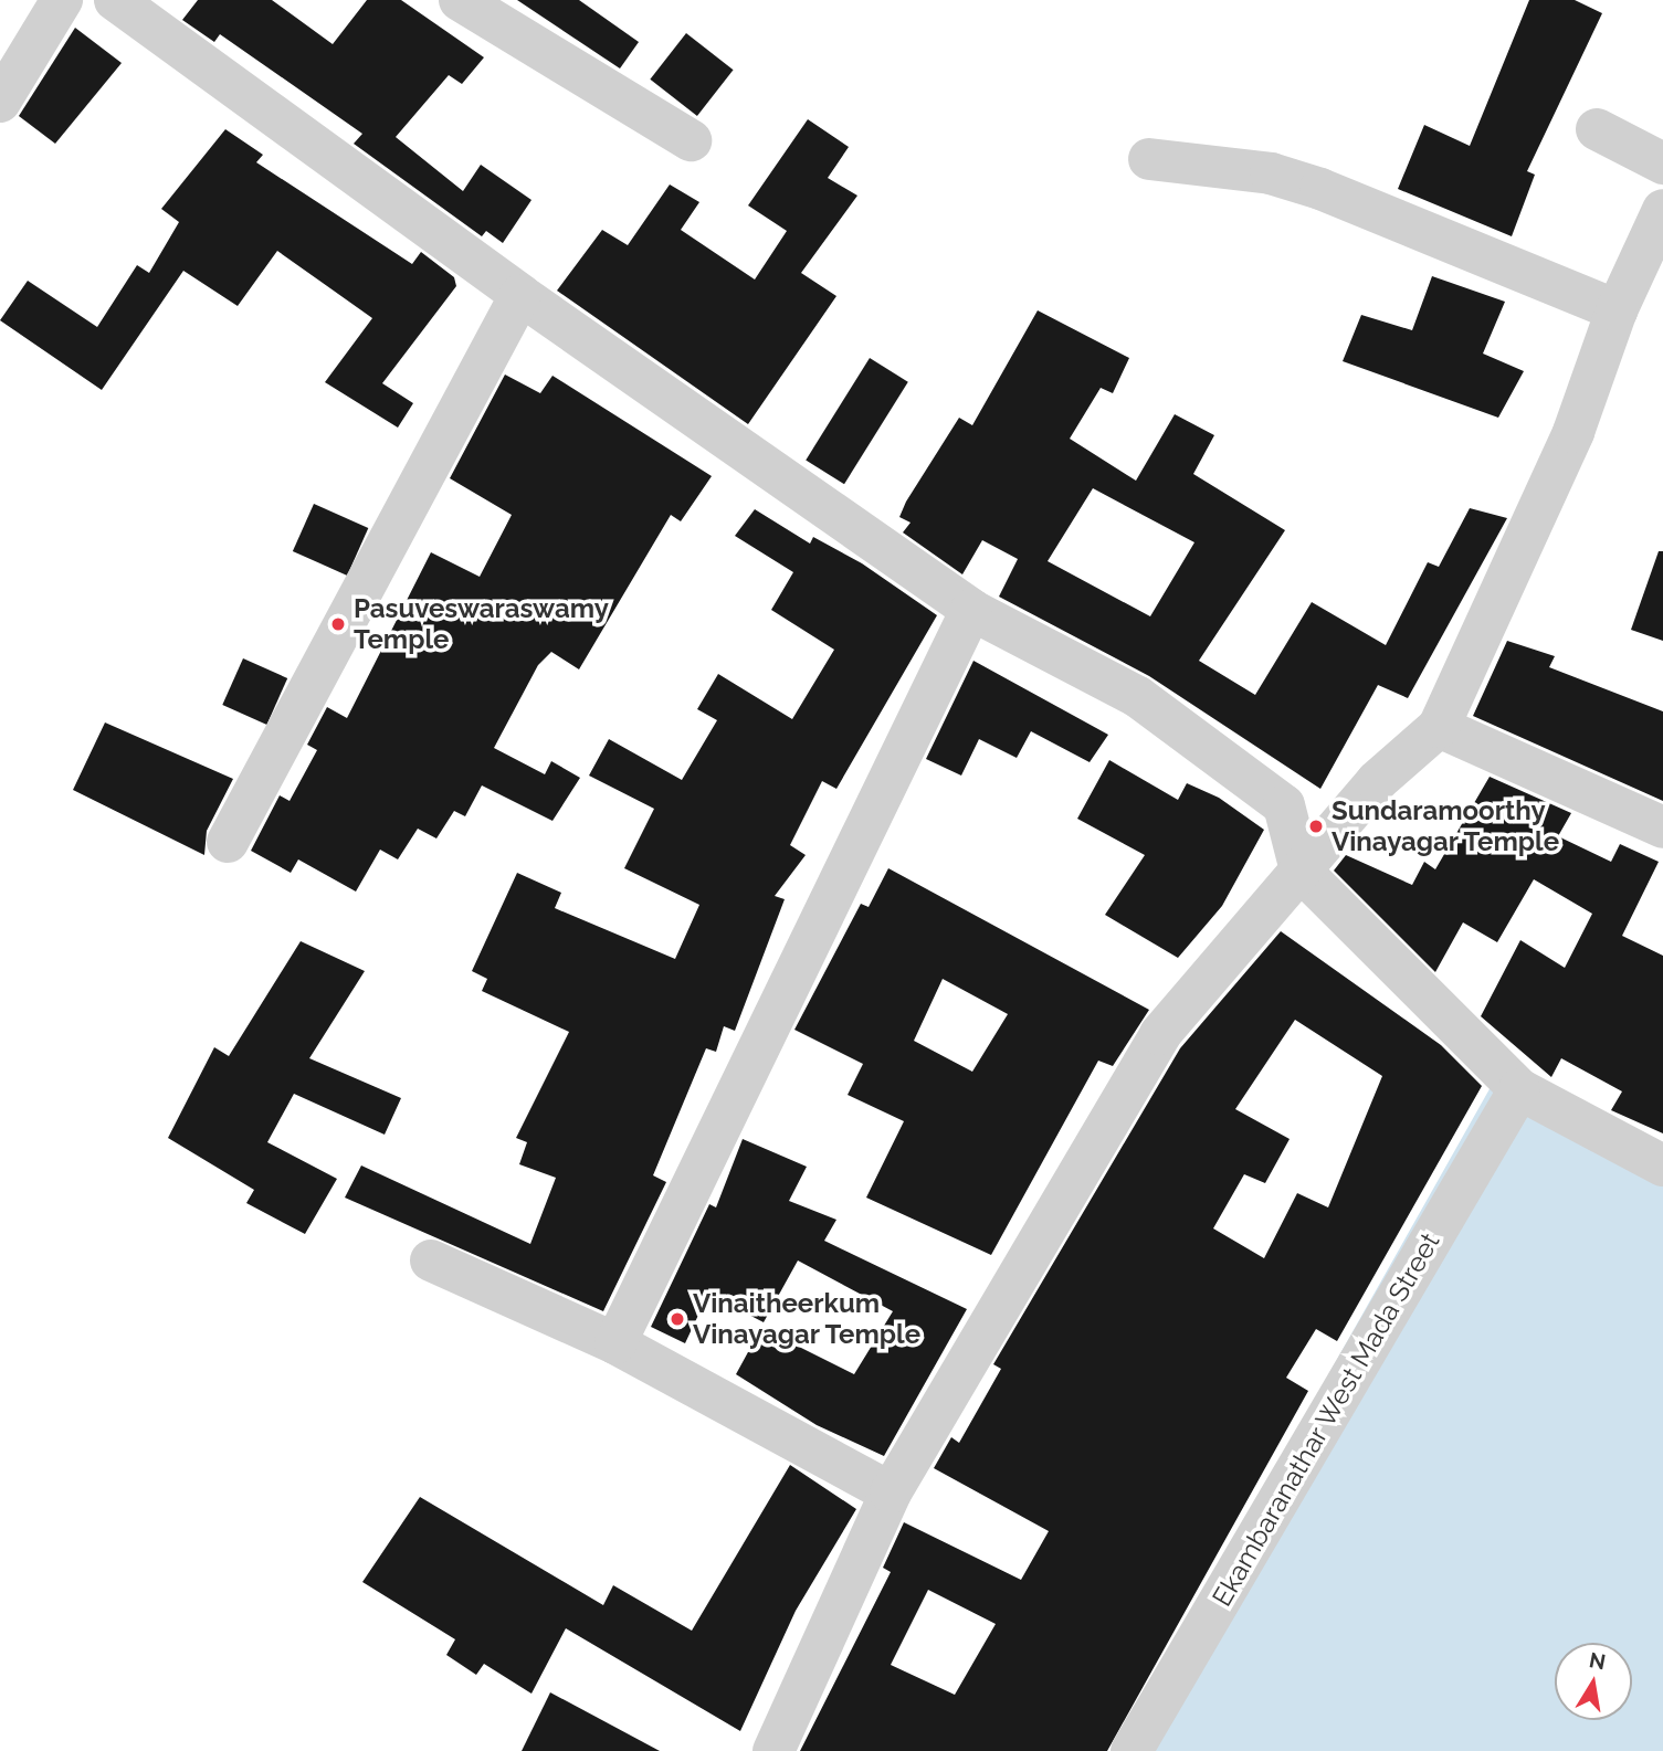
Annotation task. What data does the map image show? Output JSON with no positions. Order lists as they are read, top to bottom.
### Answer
{
  "streets": {
    "street": ["Ekambaranathar West Mada Street"]
  },
  "places": ["Pasuveswaraswamy Temple", "Sundaramoorthy Vinayagar Temple", "Vinaitheerkum Vinayagar Temple"],
  "north": "top"
}
